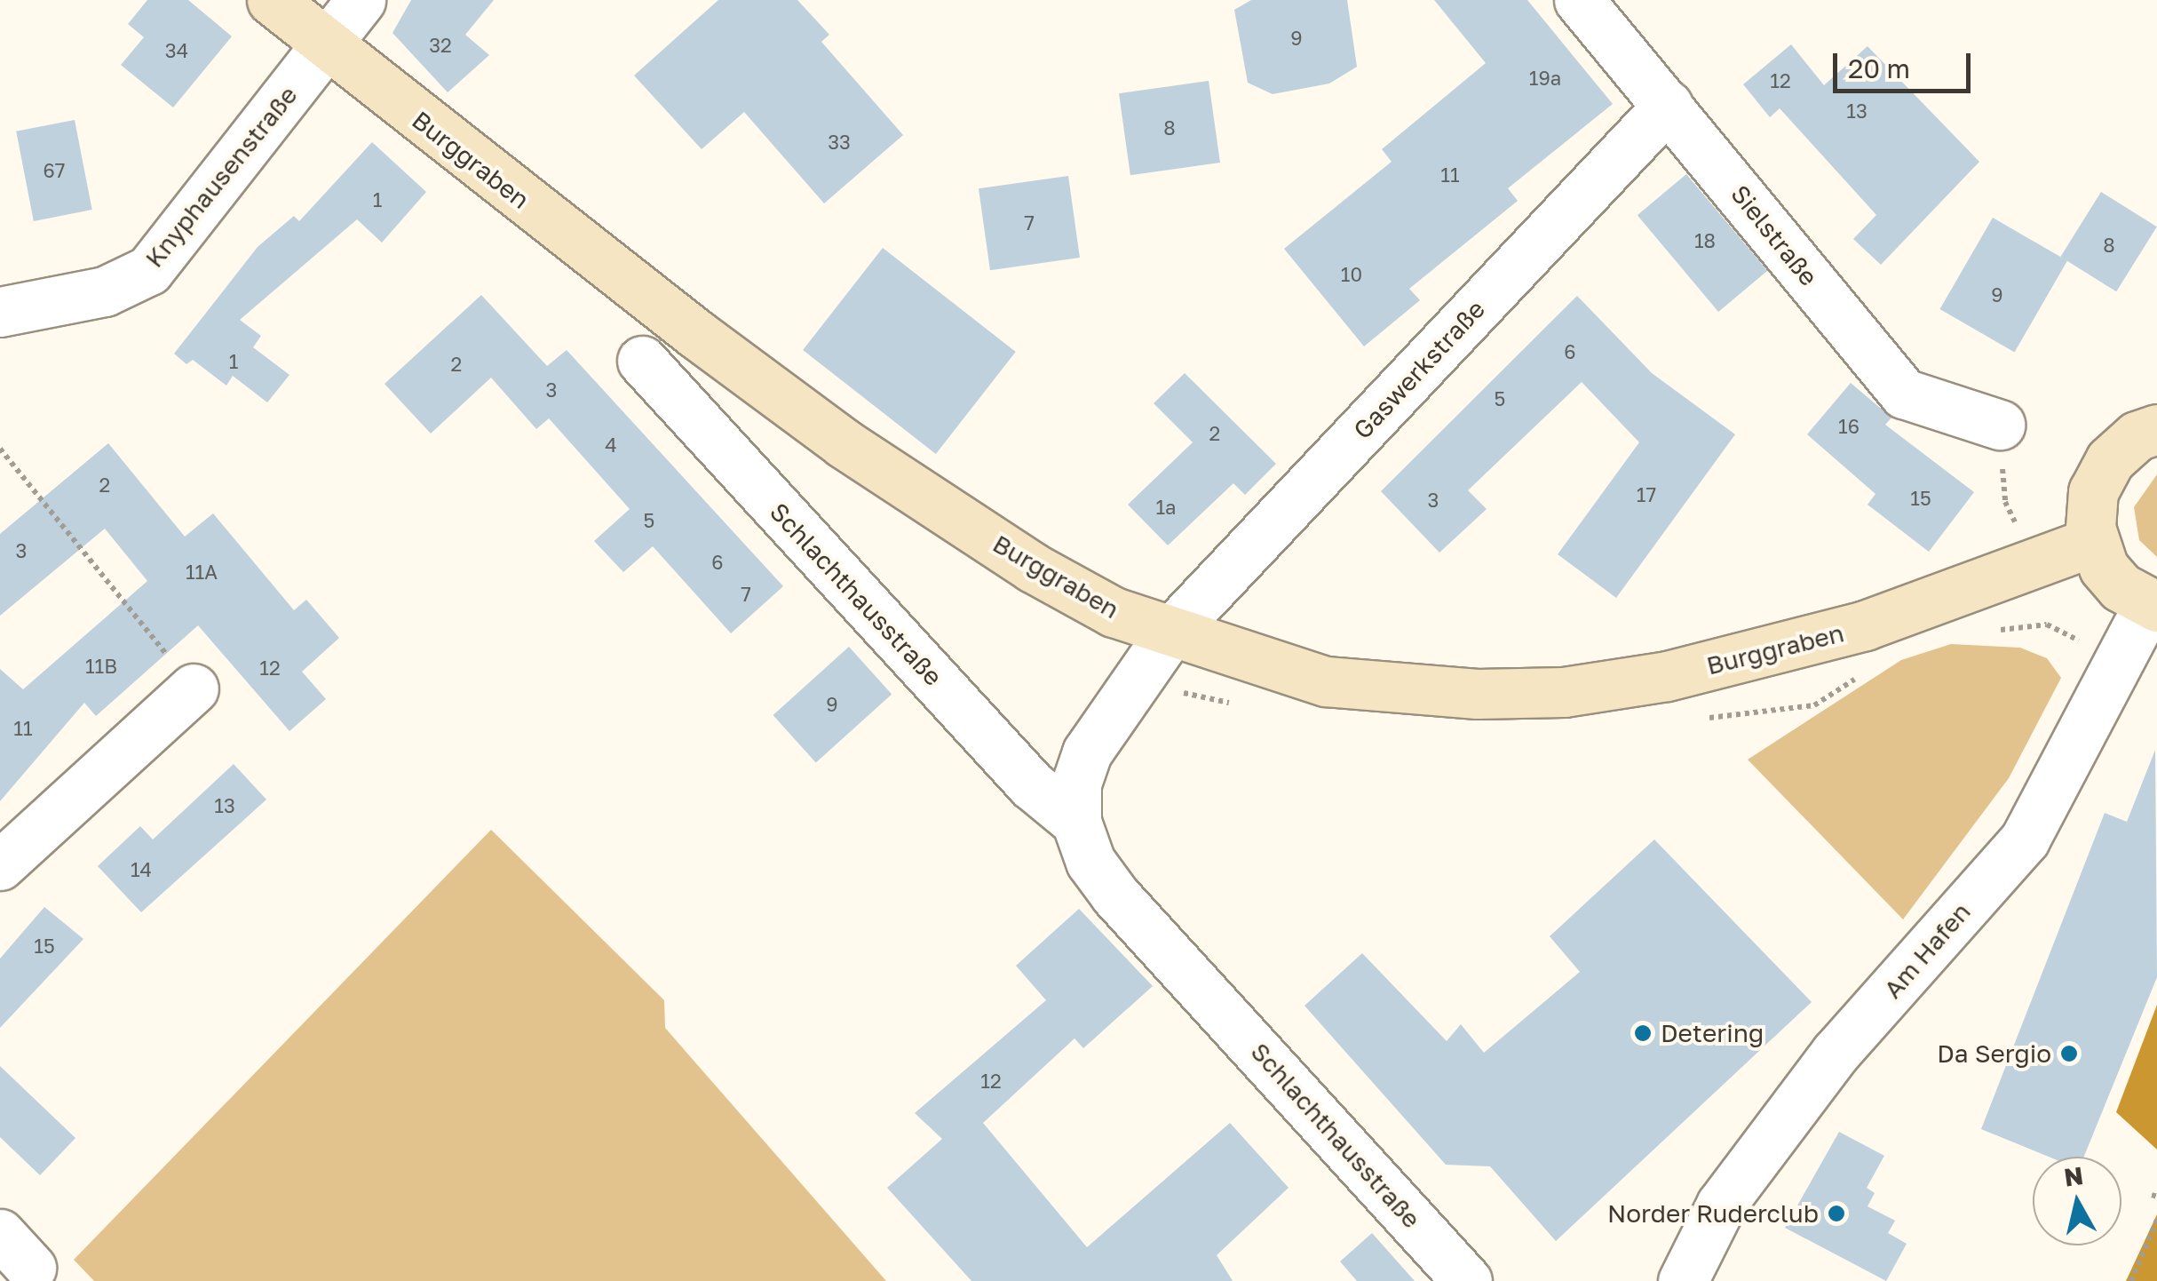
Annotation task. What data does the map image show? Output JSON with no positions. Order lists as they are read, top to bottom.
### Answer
{
  "streets": {
    "main road": ["Burggraben"],
    "street": [
      "Knyphausenstraße",
      "Sielstraße",
      "Gaswerkstraße",
      "Schlachthausstraße",
      "Am Hafen"
    ]
  },
  "crossings": [
    ["Burggraben", "Knyphausenstraße"],
    ["Burggraben", "Gaswerkstraße"],
    ["Burggraben", "Schlachthausstraße"],
    ["Sielstraße", "Gaswerkstraße"],
    ["Gaswerkstraße", "Schlachthausstraße"]
  ],
  "places": ["Detering", "Da Sergio", "Norder Ruderclub"],
  "house_numbers": [
    "9",
    "32",
    "34",
    "19a",
    "12",
    "13",
    "8",
    "33",
    "67",
    "11",
    "1",
    "7",
    "18",
    "8",
    "10",
    "9",
    "6",
    "1",
    "2",
    "3",
    "5",
    "16",
    "2",
    "4",
    "2",
    "17",
    "15",
    "3",
    "1a",
    "5",
    "3",
    "6",
    "11A",
    "7",
    "11B",
    "12",
    "9",
    "11",
    "13",
    "14",
    "15",
    "12"
  ],
  "scale_bar": "20 m",
  "north": "top"
}
